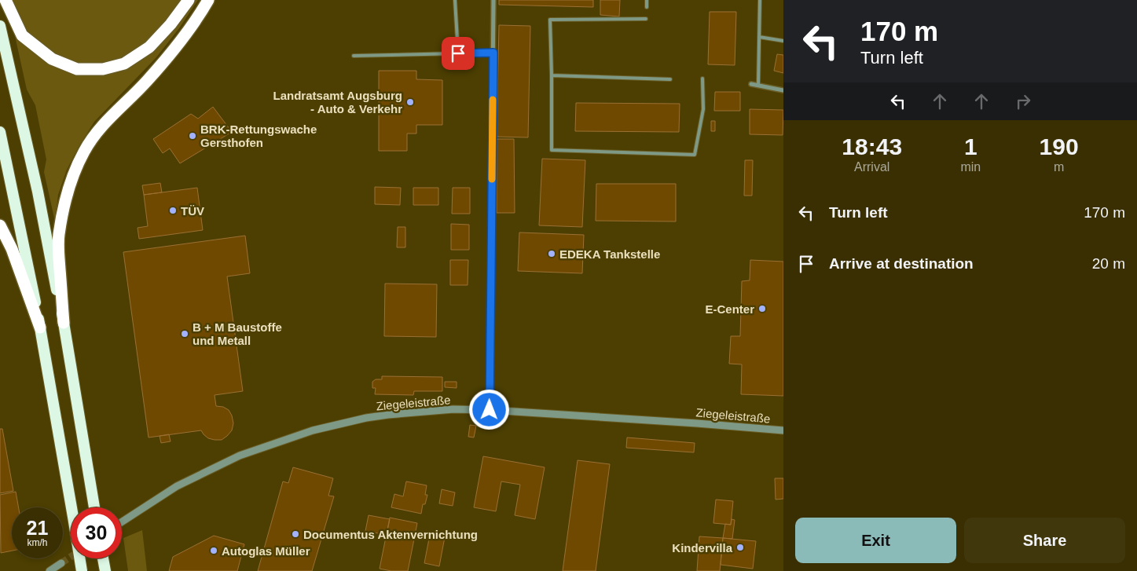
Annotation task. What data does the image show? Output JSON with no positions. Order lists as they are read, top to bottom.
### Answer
{
  "streets": {
    "street": ["Ziegeleistraße"]
  },
  "places": [
    "Landratsamt Augsburg - Auto & Verkehr",
    "BRK-Rettungswache Gersthofen",
    "TÜV",
    "EDEKA Tankstelle",
    "E-Center",
    "B + M Baustoffe und Metall",
    "Documentus Aktenvernichtung",
    "Kindervilla",
    "Autoglas Müller"
  ],
  "page": {
    "turn": ["170 m", "Turn left"],
    "eta": [
      "18:43",
      "Arrival",
      "1",
      "min",
      "190",
      "m"
    ],
    "list": [
      {
        "name": "Turn left",
        "value": "170 m"
      },
      {
        "name": "Arrive at destination",
        "value": "20 m"
      }
    ],
    "speed": "21 km/h",
    "limit": "30",
    "buttons": ["Exit", "Share"]
  }
}
